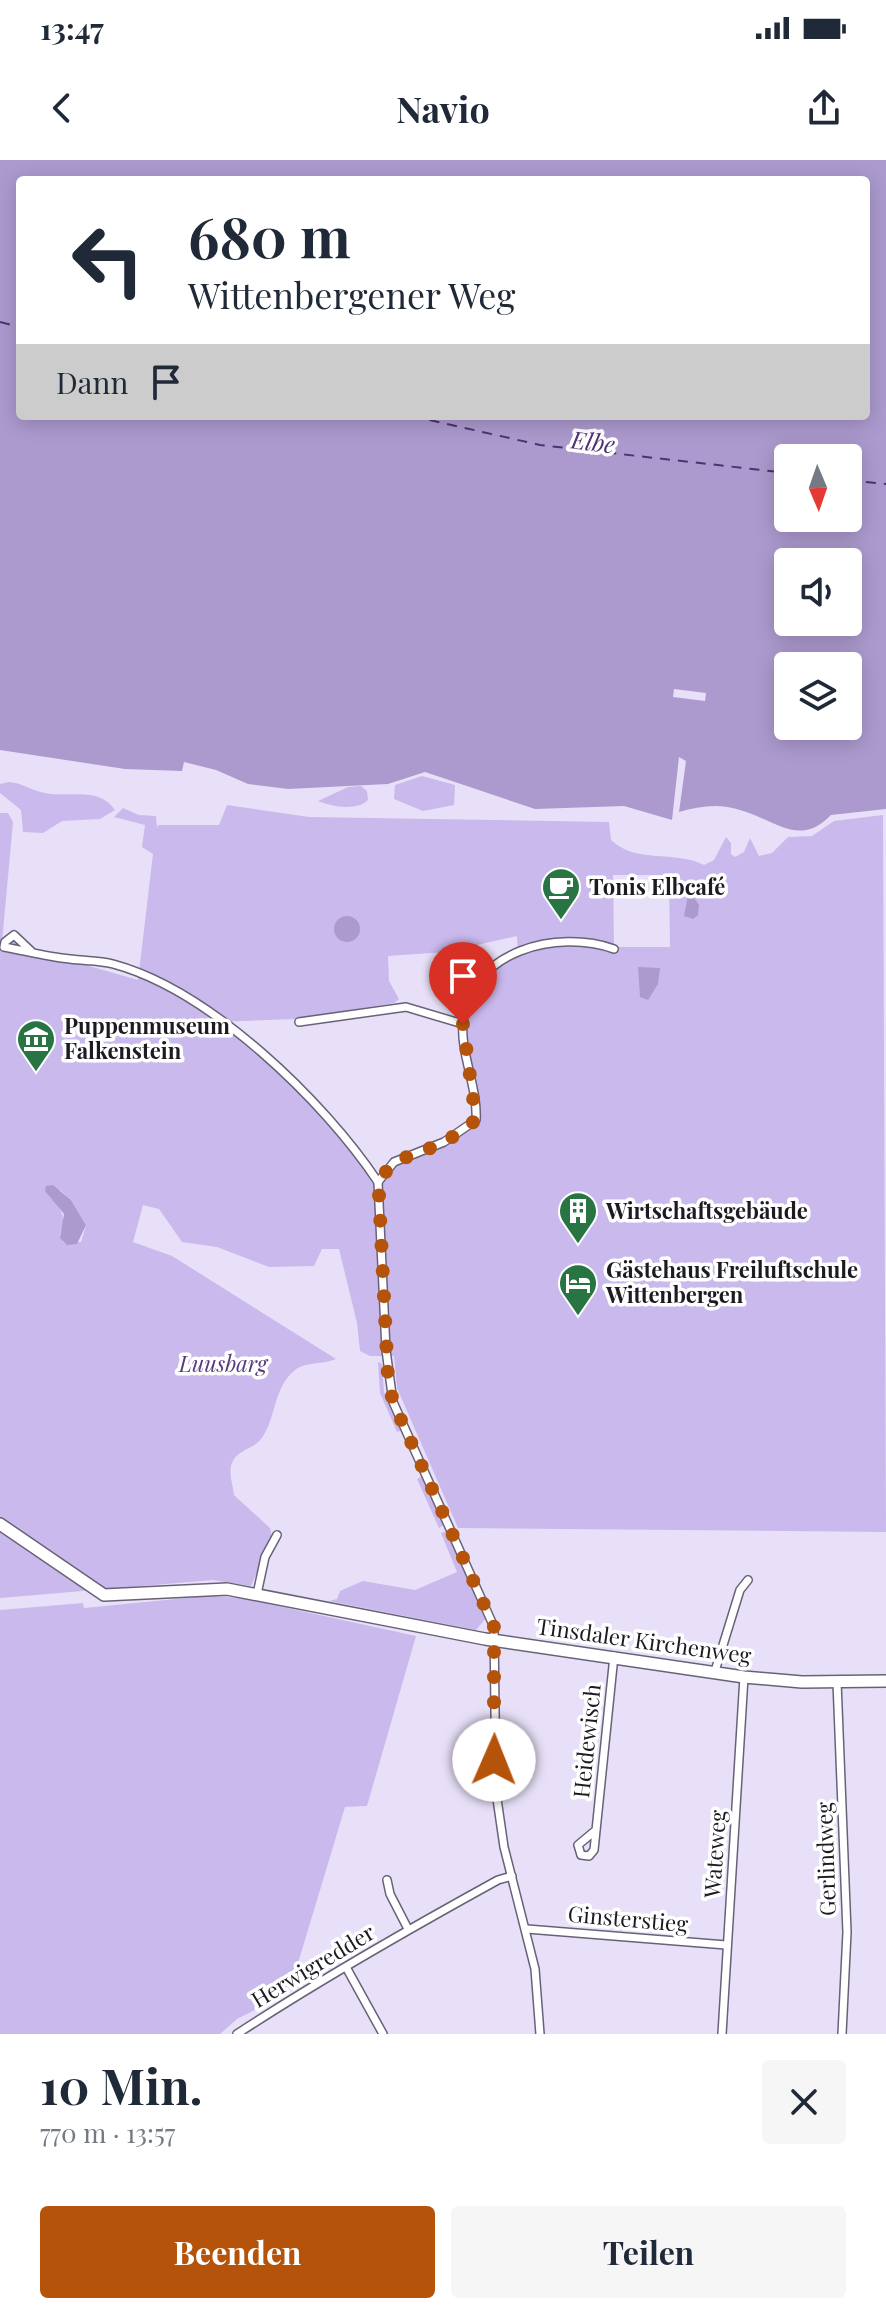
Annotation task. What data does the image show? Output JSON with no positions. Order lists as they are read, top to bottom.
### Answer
{
  "streets": {
    "street": [
      "Tinsdaler Kirchenweg",
      "Heidewisch",
      "Wateweg",
      "Gerlindweg",
      "Ginsterstieg",
      "Herwigredder"
    ]
  },
  "crossings": [
    ["Tinsdaler Kirchenweg", "Heidewisch"],
    ["Tinsdaler Kirchenweg", "Wateweg"],
    ["Tinsdaler Kirchenweg", "Gerlindweg"],
    ["Wateweg", "Ginsterstieg"]
  ],
  "water": ["Elbe"],
  "parks": ["Luusbarg"],
  "places": {
    "cafe": ["Tonis Elbcafé"],
    "museum": ["Puppenmuseum Falkenstein"],
    "building": ["Wirtschaftsgebäude"],
    "hotel": ["Gästehaus Freiluftschule Wittenbergen"]
  },
  "north": "bottom",
  "page": {
    "status": "13:47",
    "header": "Navio",
    "turn": ["680 m", "Wittenbergener Weg"],
    "then": "Dann",
    "heading": ["10 Min.", "770 m · 13:57"],
    "buttons": ["Beenden", "Teilen"]
  }
}
